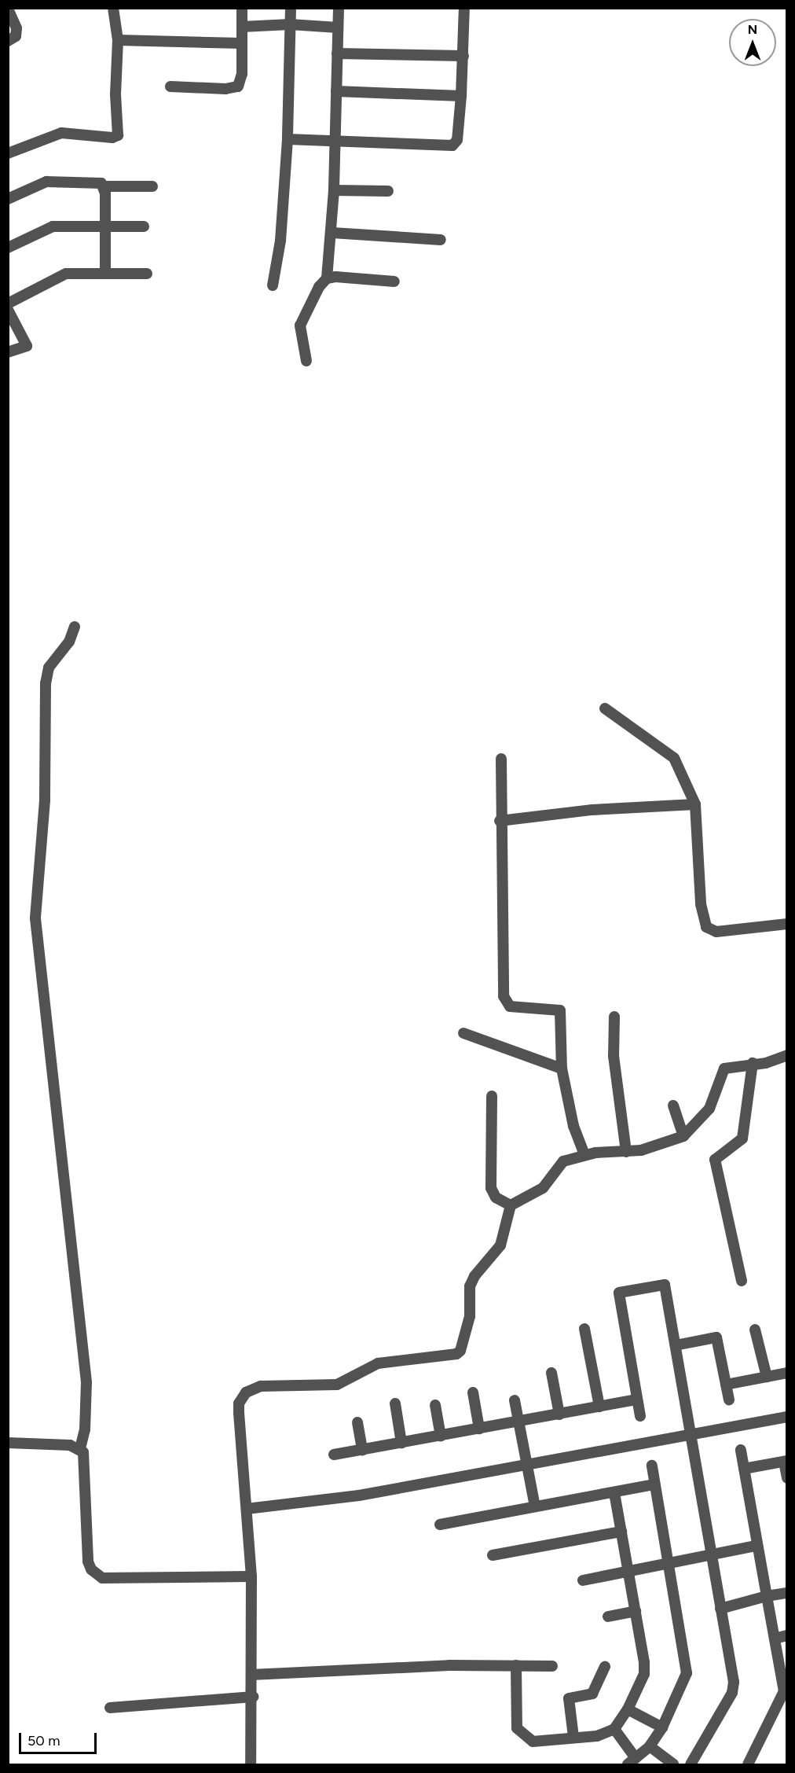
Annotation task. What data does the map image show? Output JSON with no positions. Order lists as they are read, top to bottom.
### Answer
{
  "scale_bar": "50 m",
  "north": "top"
}
